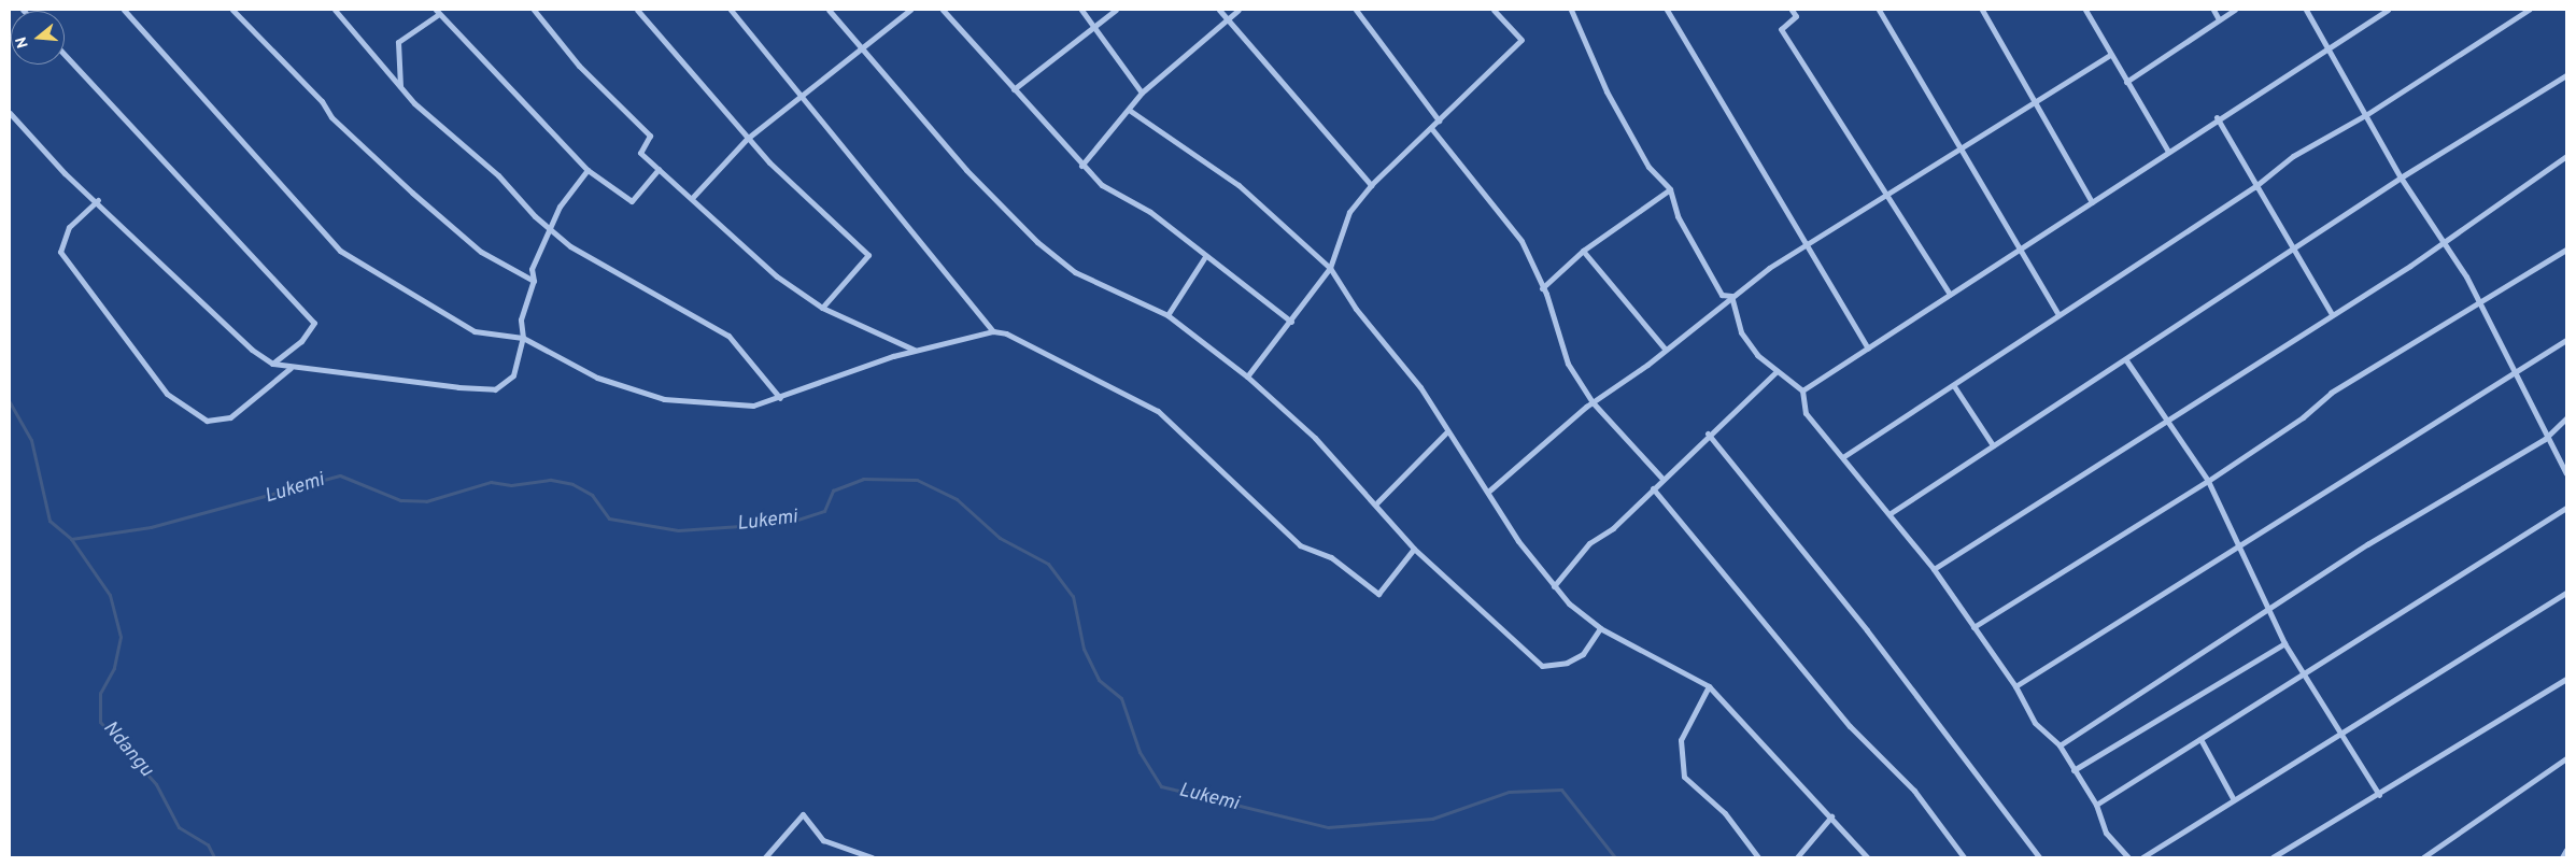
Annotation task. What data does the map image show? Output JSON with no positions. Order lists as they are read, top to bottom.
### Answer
{
  "water": ["Lukemi", "Ndangu"],
  "north": "left"
}
